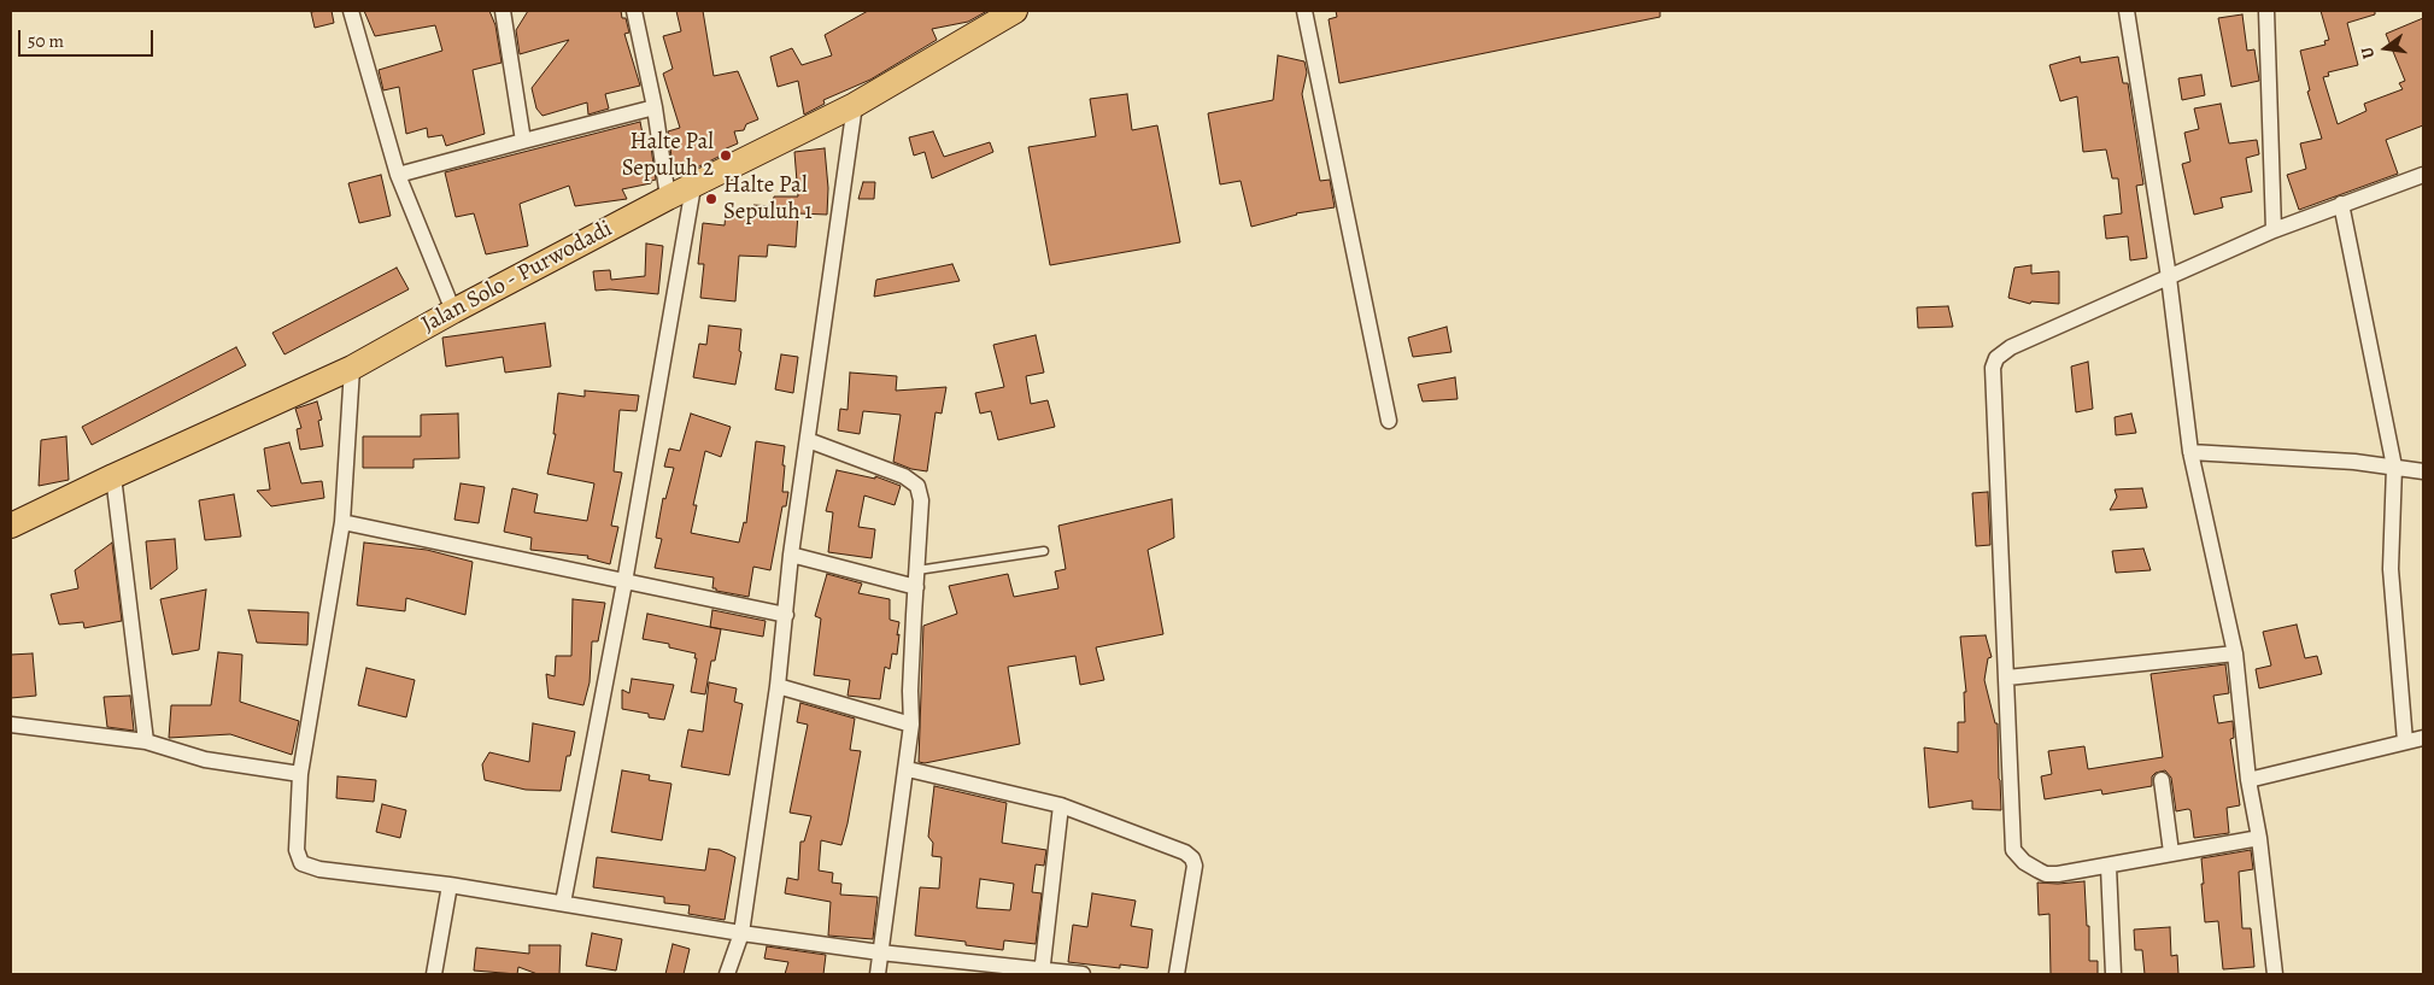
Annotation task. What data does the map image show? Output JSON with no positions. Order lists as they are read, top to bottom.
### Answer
{
  "streets": {
    "main road": ["Jalan Solo - Purwodadi"]
  },
  "places": ["Halte Pal Sepuluh 2", "Halte Pal Sepuluh 1"],
  "scale_bar": "50 m",
  "north": "left"
}
